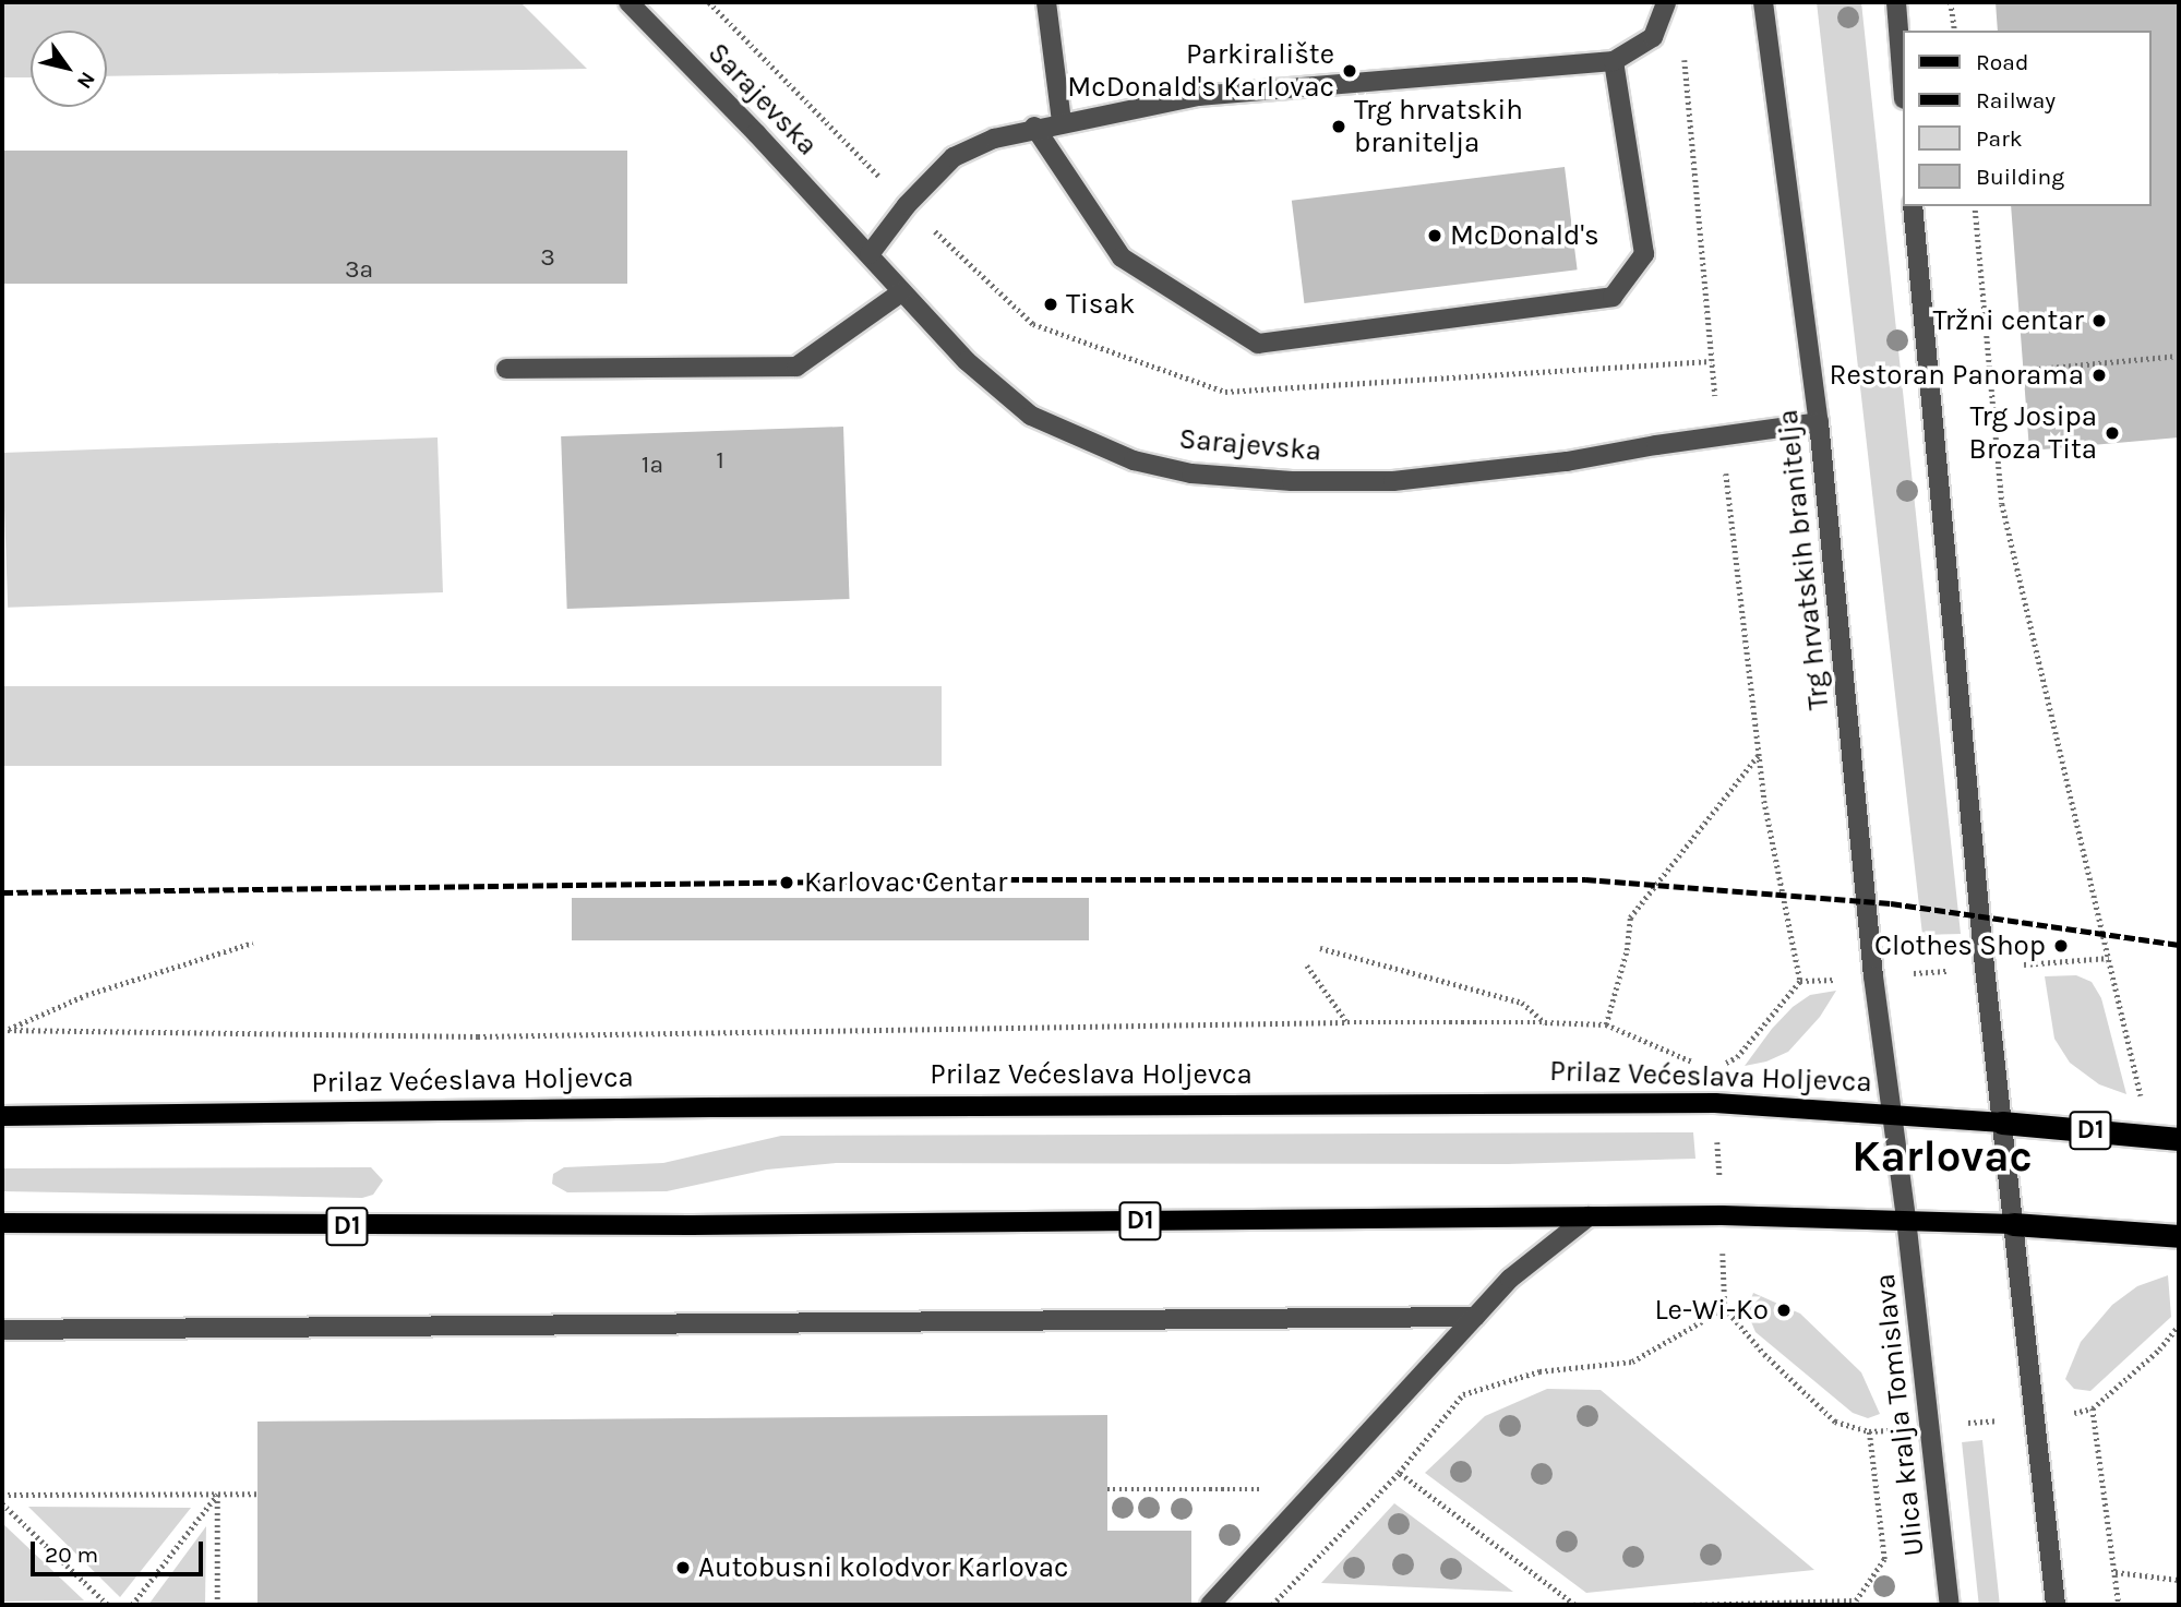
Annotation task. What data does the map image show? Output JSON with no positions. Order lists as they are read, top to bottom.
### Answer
{
  "streets": {
    "highway": ["Prilaz Većeslava Holjevca", "D1"],
    "street": ["Sarajevska", "Trg hrvatskih branitelja", "Ulica kralja Tomislava"]
  },
  "crossings": [
    ["Sarajevska", "Trg hrvatskih branitelja"],
    ["Trg hrvatskih branitelja", "Prilaz Većeslava Holjevca"],
    ["Trg hrvatskih branitelja", "D1"],
    ["Trg hrvatskih branitelja", "Ulica kralja Tomislava"],
    ["D1", "Ulica kralja Tomislava"]
  ],
  "districts": ["Karlovac"],
  "places": [
    "Parkiralište McDonald's Karlovac",
    "Trg hrvatskih branitelja",
    "McDonald's",
    "Tisak",
    "Tržni centar",
    "Restoran Panorama",
    "Trg Josipa Broza Tita",
    "Karlovac Centar",
    "Clothes Shop",
    "Le-Wi-Ko",
    "Autobusni kolodvor Karlovac"
  ],
  "house_numbers": [
    "3",
    "3a",
    "1",
    "1a"
  ],
  "legend": [
    "Road",
    "Railway",
    "Park",
    "Building"
  ],
  "scale_bar": "20 m",
  "north": "bottom right"
}
